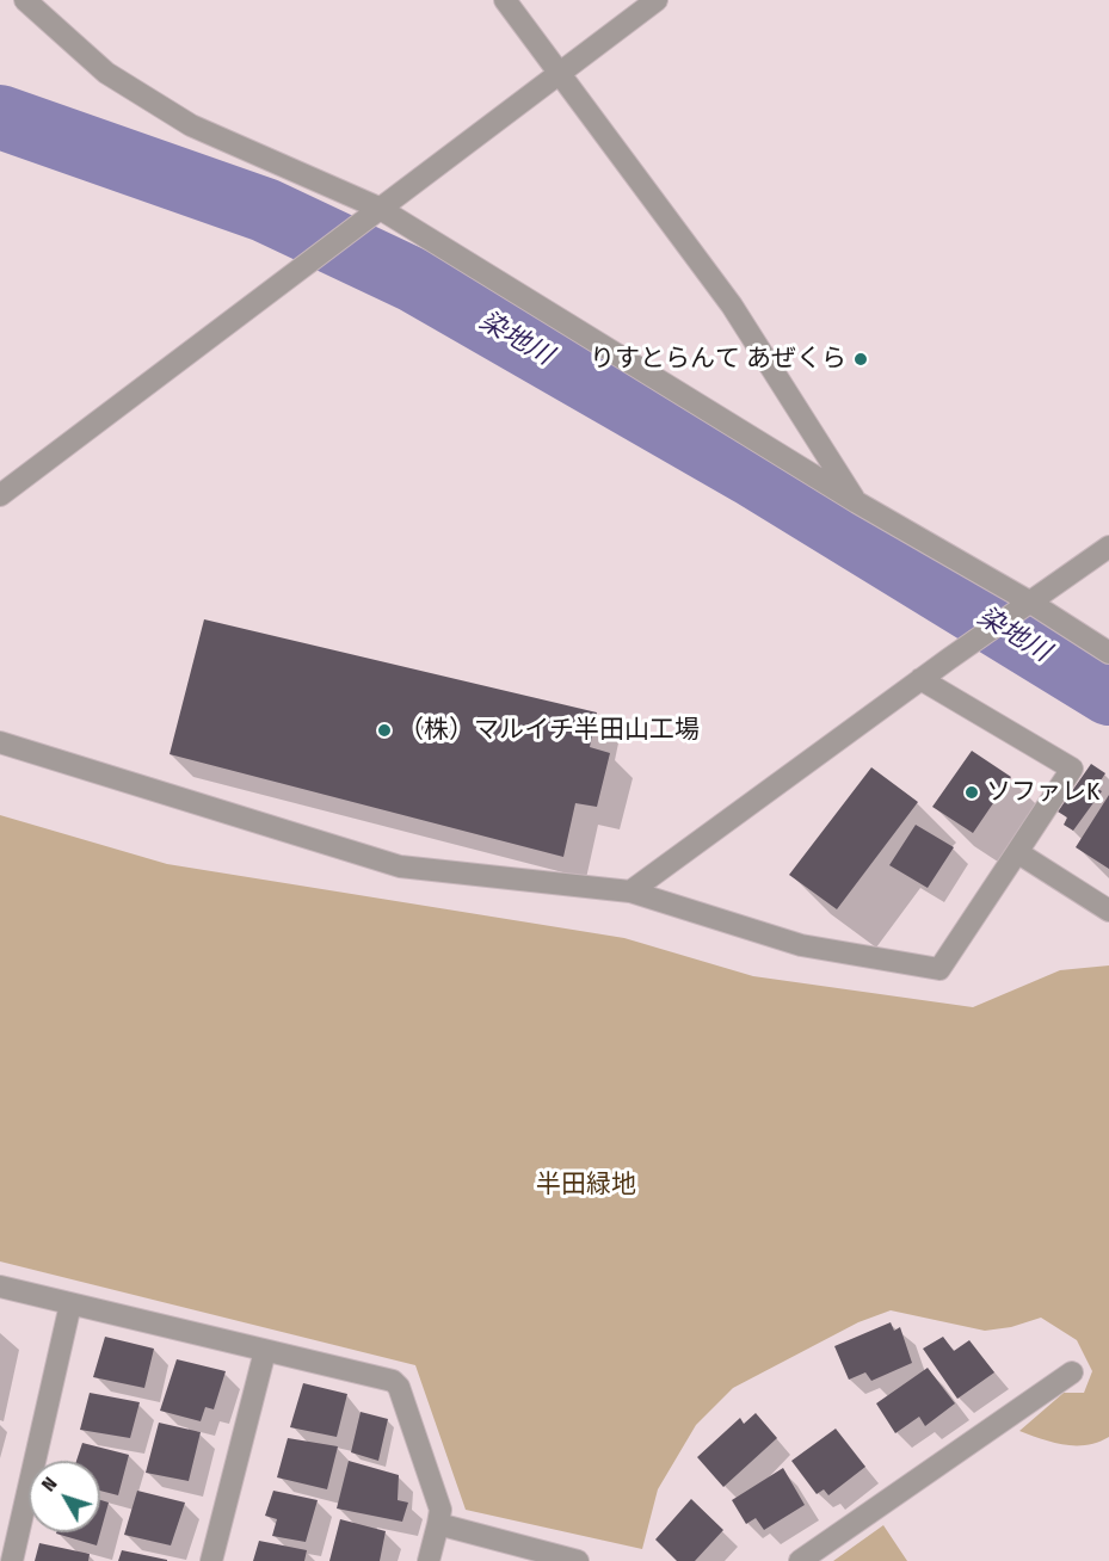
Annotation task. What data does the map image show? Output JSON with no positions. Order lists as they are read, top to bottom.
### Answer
{
  "water": ["染地川"],
  "parks": ["半田緑地"],
  "places": ["りすとらんて あぜくら", "（株）マルイチ半田山工場", "ソファレK"],
  "north": "top left"
}
